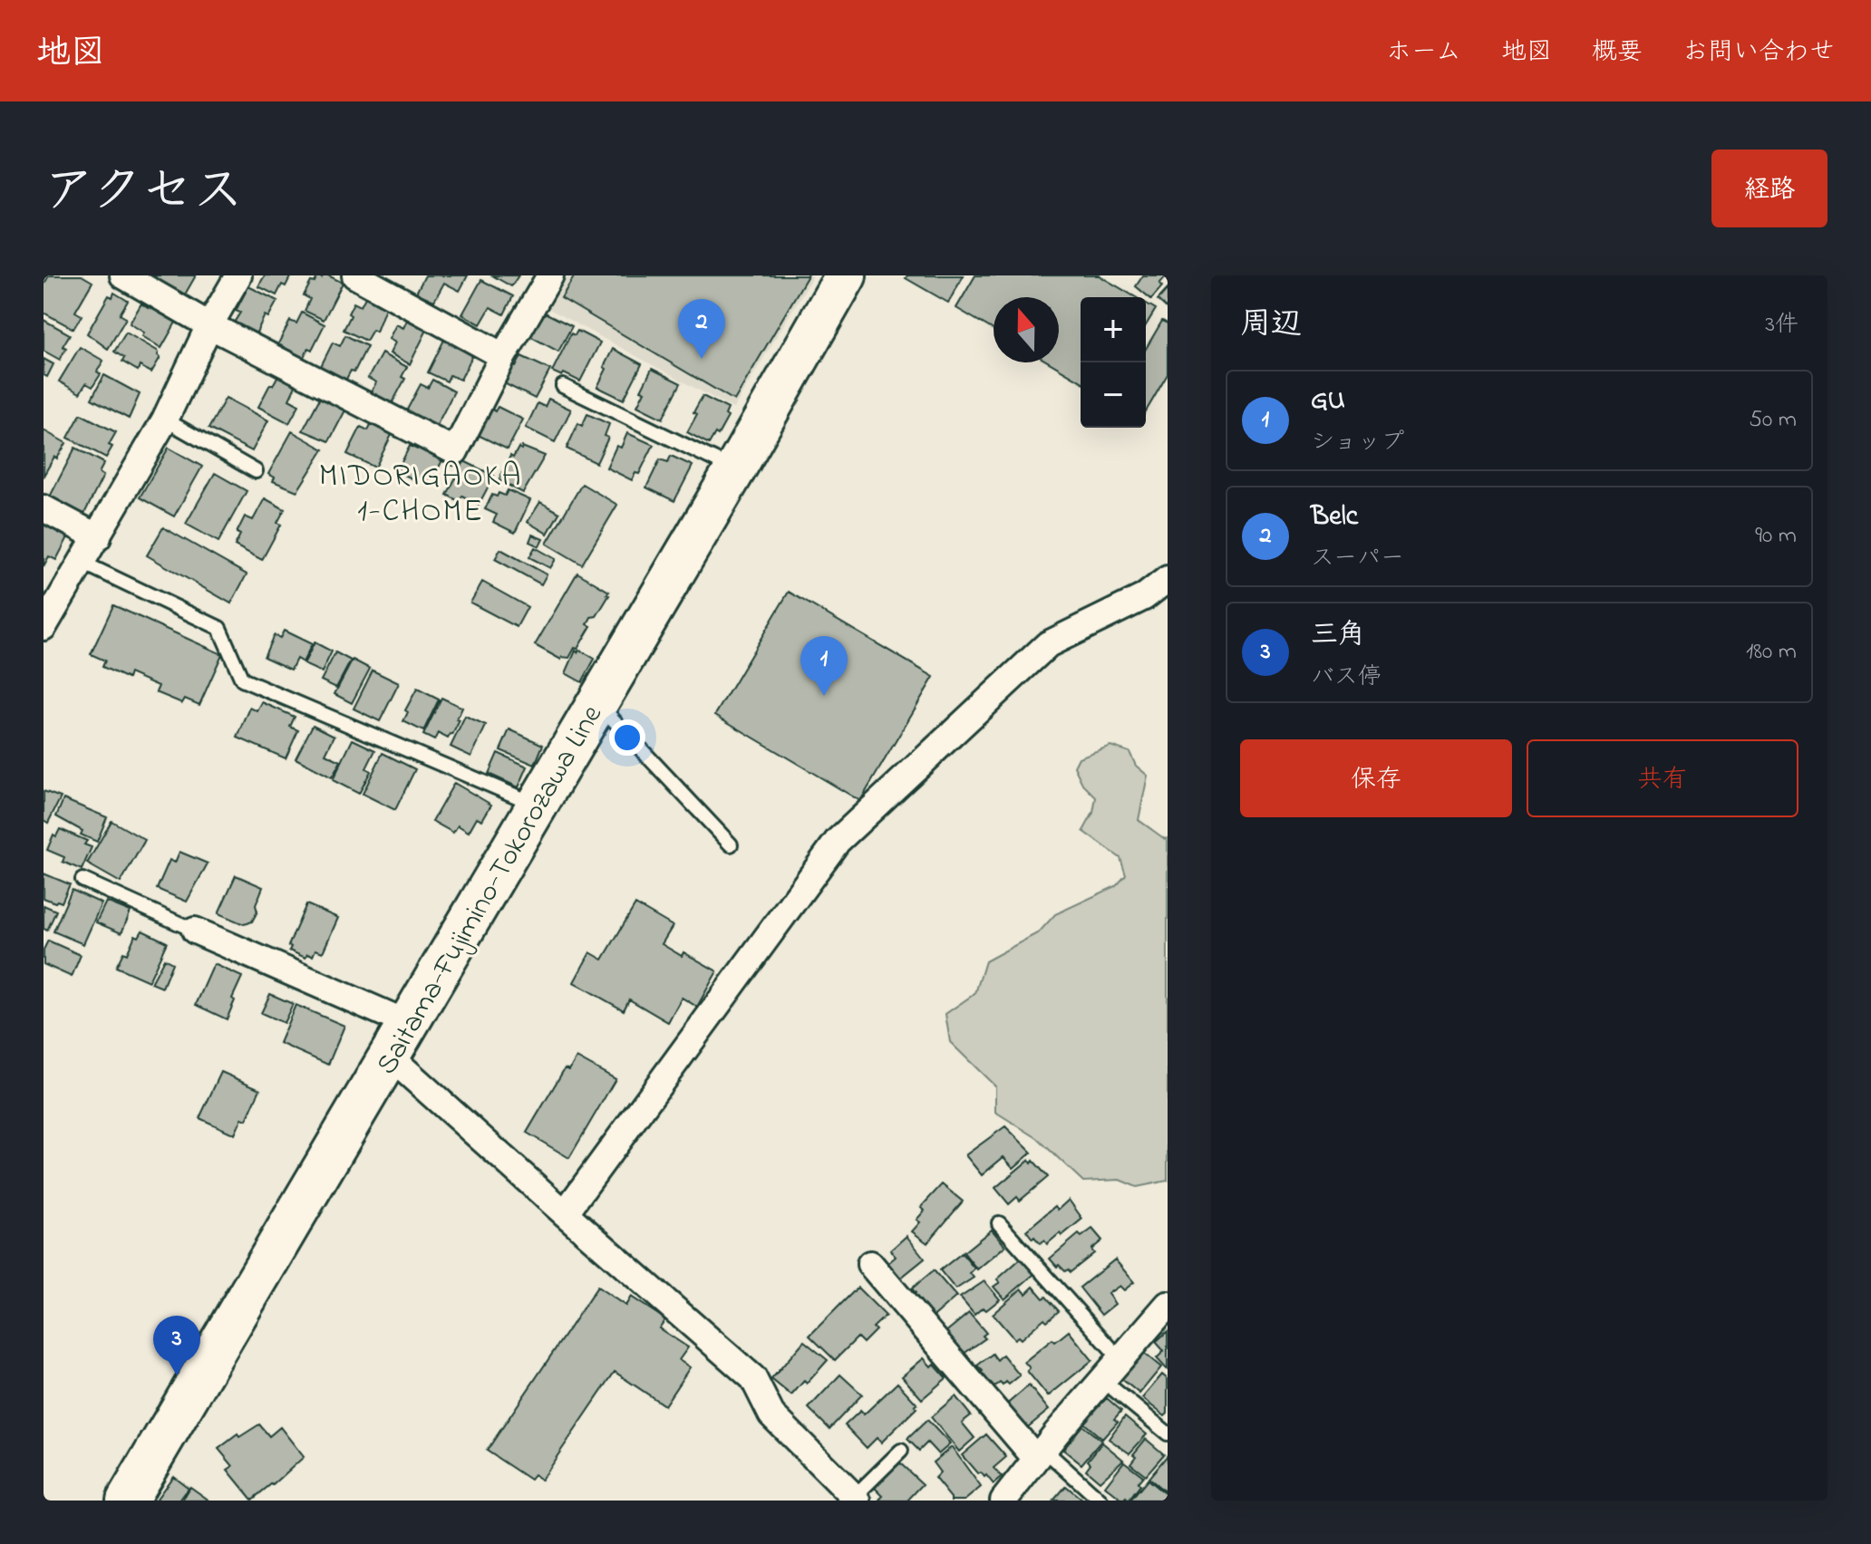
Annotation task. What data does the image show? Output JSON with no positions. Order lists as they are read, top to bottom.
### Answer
{
  "streets": {
    "main road": ["Saitama-Fujimino-Tokorozawa Line"]
  },
  "districts": ["MIDORIGAOKA 1-CHOME"],
  "north": "top",
  "page": {
    "header": "地図",
    "nav": [
      "ホーム",
      "地図",
      "概要",
      "お問い合わせ"
    ],
    "title": "アクセス",
    "buttons": [
      "経路",
      ["保存", "共有"]
    ],
    "heading": ["周辺", "3件"],
    "map_buttons": ["+", "−"],
    "pins": ["2", "1", "3"],
    "list": [
      {
        "mark": "1",
        "name": "GU",
        "note": "ショップ",
        "value": "50 m"
      },
      {
        "mark": "2",
        "name": "Belc",
        "note": "スーパー",
        "value": "90 m"
      },
      {
        "mark": "3",
        "name": "三角",
        "note": "バス停",
        "value": "180 m"
      }
    ]
  }
}
